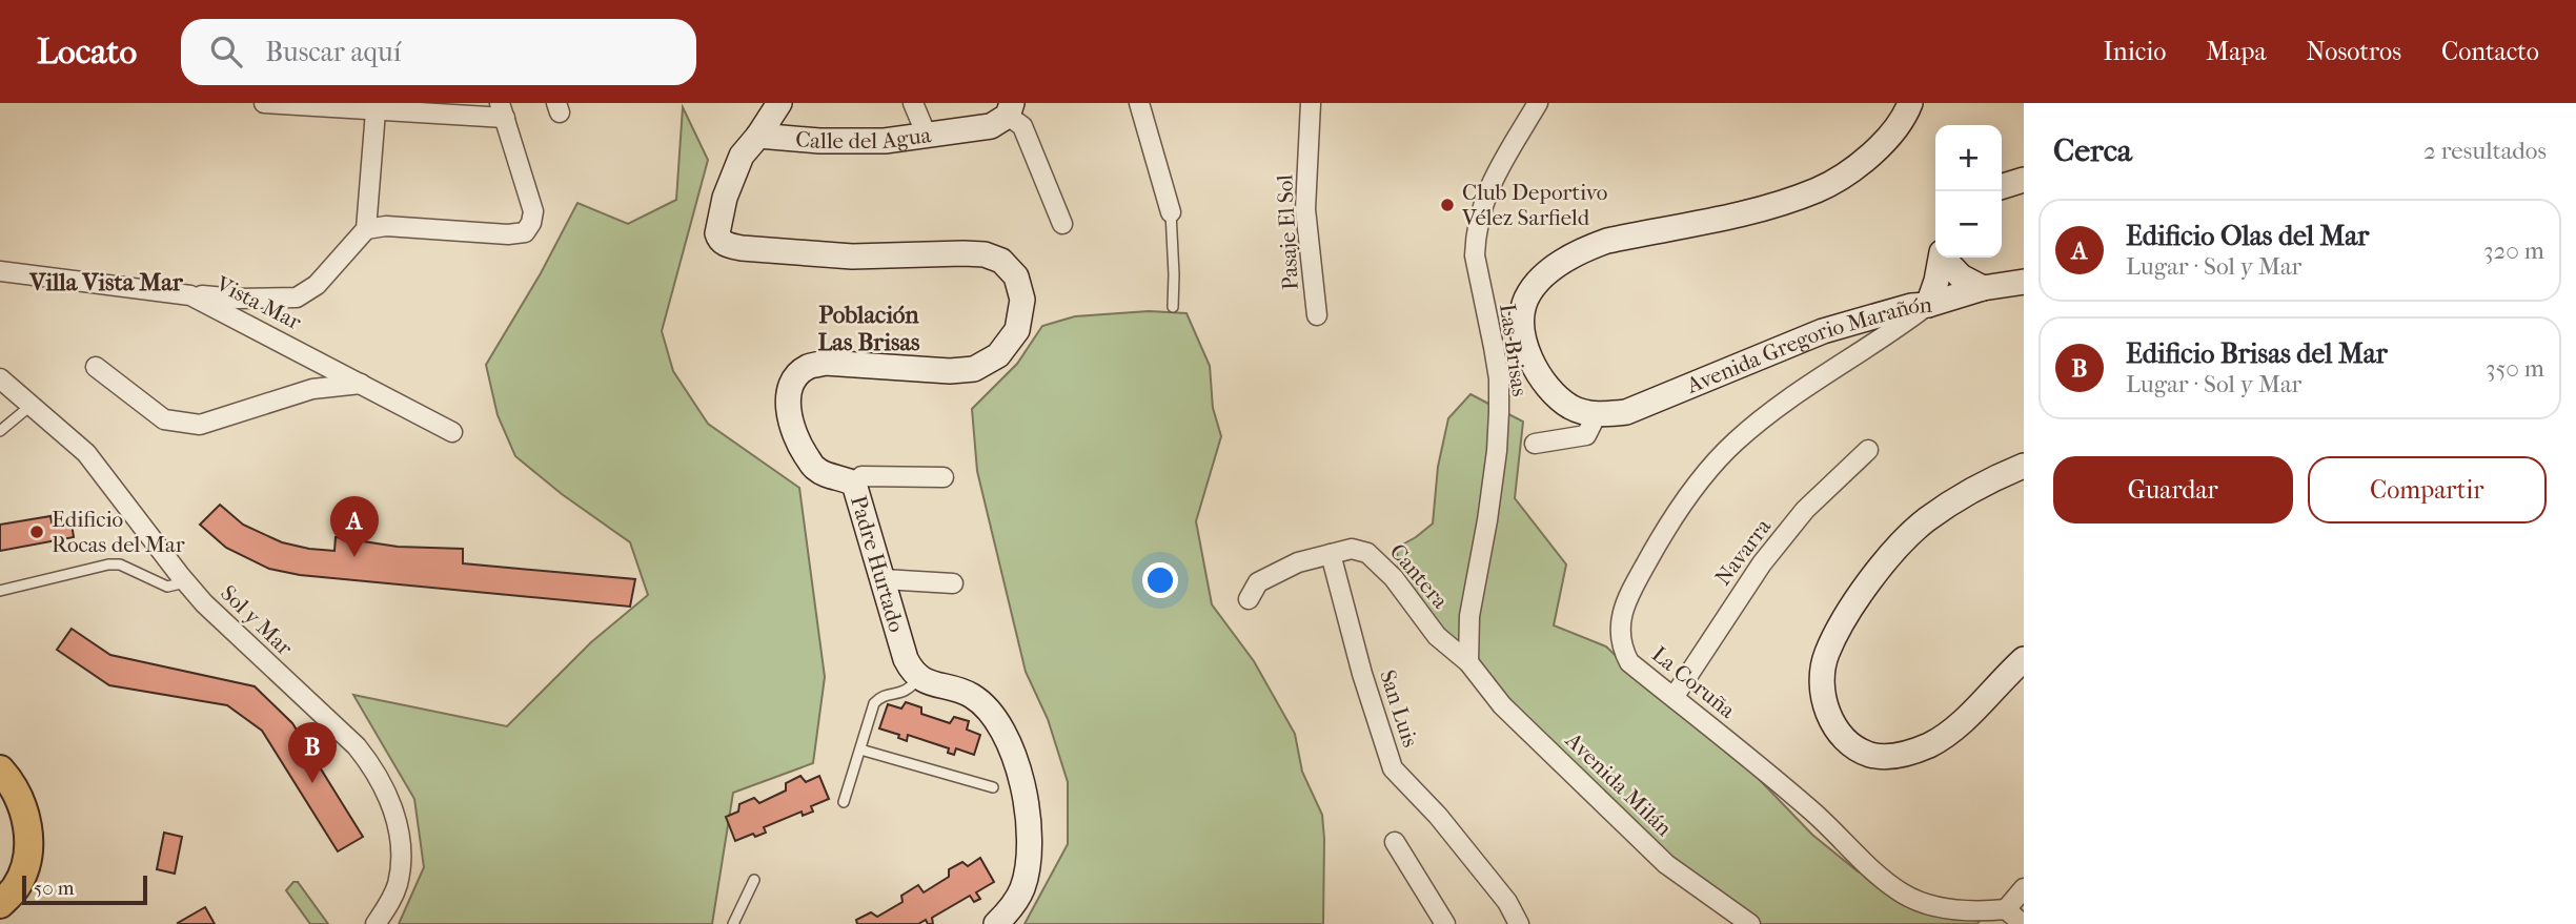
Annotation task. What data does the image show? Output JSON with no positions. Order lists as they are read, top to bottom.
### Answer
{
  "streets": {
    "street": [
      "Calle del Agua",
      "Pasaje El Sol",
      "Vista Mar",
      "Avenida Gregorio Marañón",
      "Las Brisas",
      "Navarra",
      "Padre Hurtado",
      "Cantera",
      "Sol y Mar",
      "La Coruña",
      "San Luis",
      "Avenida Milán"
    ]
  },
  "crossings": [
    ["Calle del Agua", "Padre Hurtado"],
    ["Avenida Gregorio Marañón", "La Coruña"],
    ["Las Brisas", "Cantera"],
    ["Las Brisas", "Avenida Milán"],
    ["Navarra", "La Coruña"],
    ["Cantera", "San Luis"],
    ["Cantera", "Avenida Milán"]
  ],
  "districts": ["Villa Vista Mar", "Población Las Brisas"],
  "places": ["Club Deportivo Vélez Sarfield", "Edificio Rocas del Mar"],
  "scale_bar": "50 m",
  "page": {
    "header": "Locato",
    "search": "Buscar aquí",
    "nav": [
      "Inicio",
      "Mapa",
      "Nosotros",
      "Contacto"
    ],
    "heading": ["Cerca", "2 resultados"],
    "map_buttons": ["+", "−"],
    "list": [
      {
        "mark": "A",
        "name": "Edificio Olas del Mar",
        "note": "Lugar · Sol y Mar",
        "value": "320 m"
      },
      {
        "mark": "B",
        "name": "Edificio Brisas del Mar",
        "note": "Lugar · Sol y Mar",
        "value": "350 m"
      }
    ],
    "buttons": ["Guardar", "Compartir"],
    "pins": ["A", "B"],
    "scale": "50 m"
  }
}
